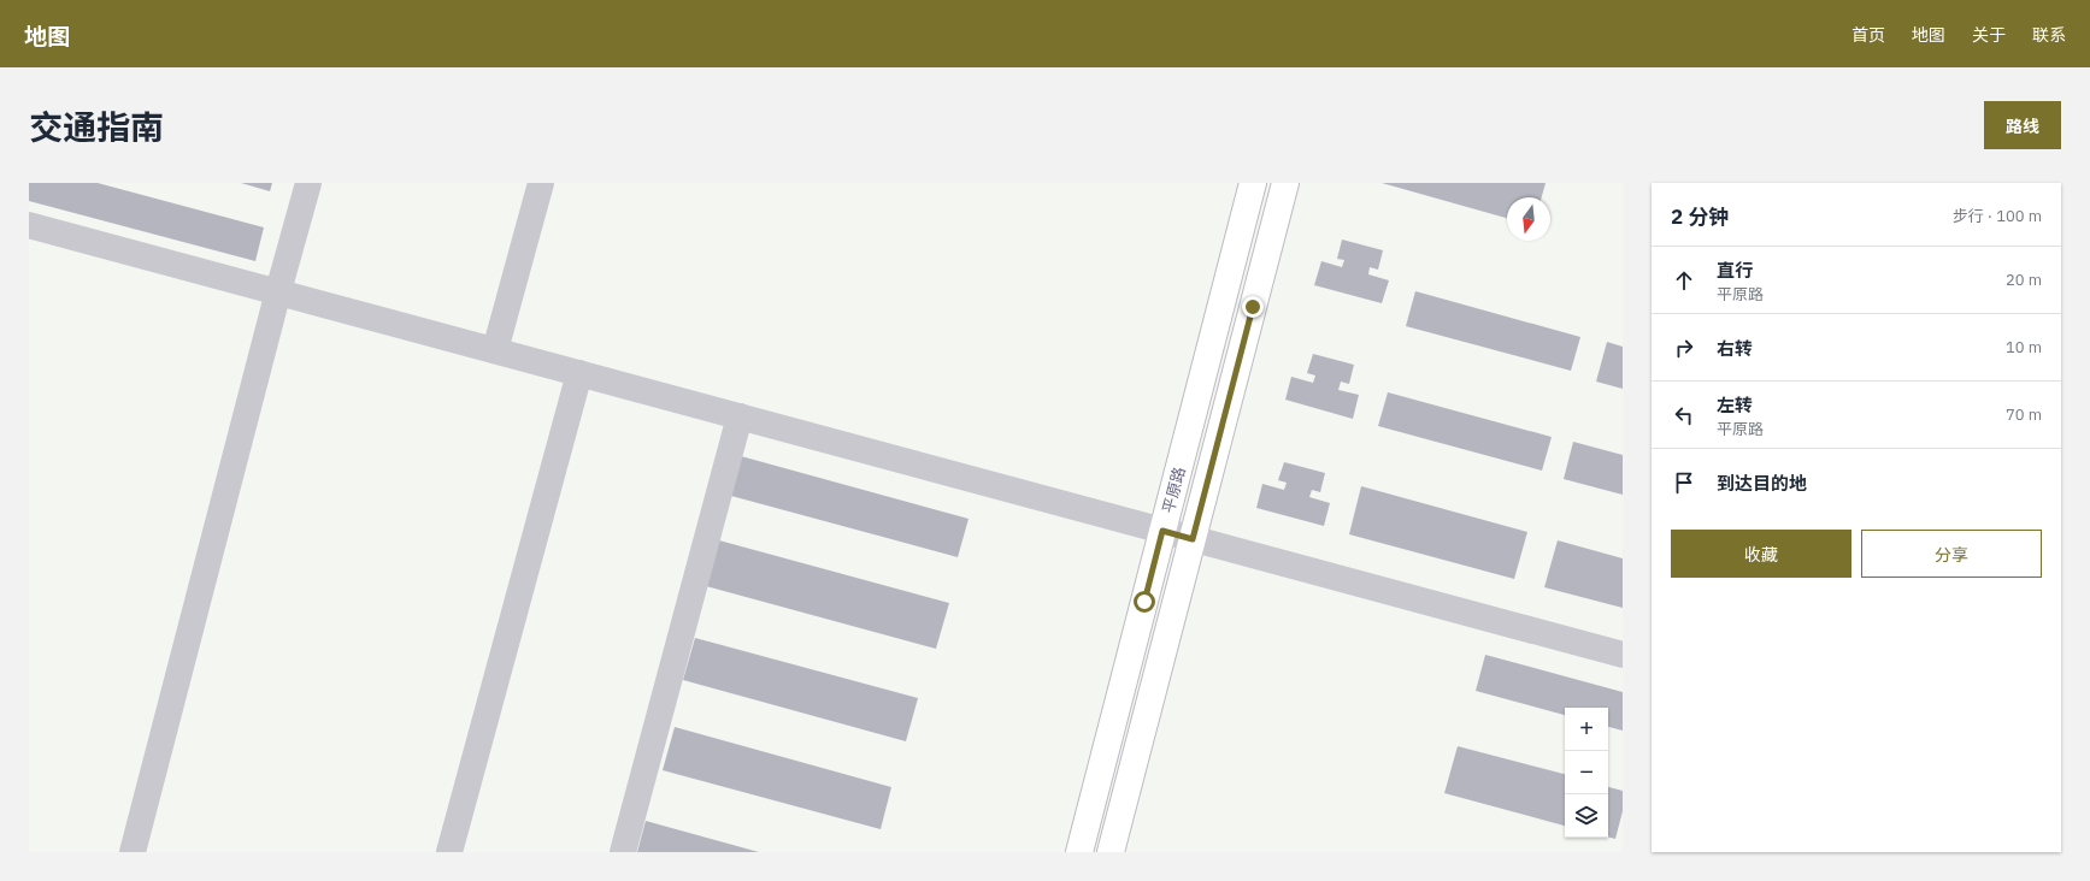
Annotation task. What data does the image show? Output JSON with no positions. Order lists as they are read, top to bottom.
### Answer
{
  "streets": {
    "main road": ["平原路"]
  },
  "north": "bottom",
  "page": {
    "header": "地图",
    "nav": [
      "首页",
      "地图",
      "关于",
      "联系"
    ],
    "title": "交通指南",
    "buttons": [
      "路线",
      ["收藏", "分享"]
    ],
    "heading": ["2 分钟", "步行 · 100 m"],
    "list": [
      ["直行", "平原路", "20 m"],
      ["右转", "10 m"],
      ["左转", "平原路", "70 m"],
      "到达目的地"
    ],
    "map_buttons": ["+", "−"]
  }
}
